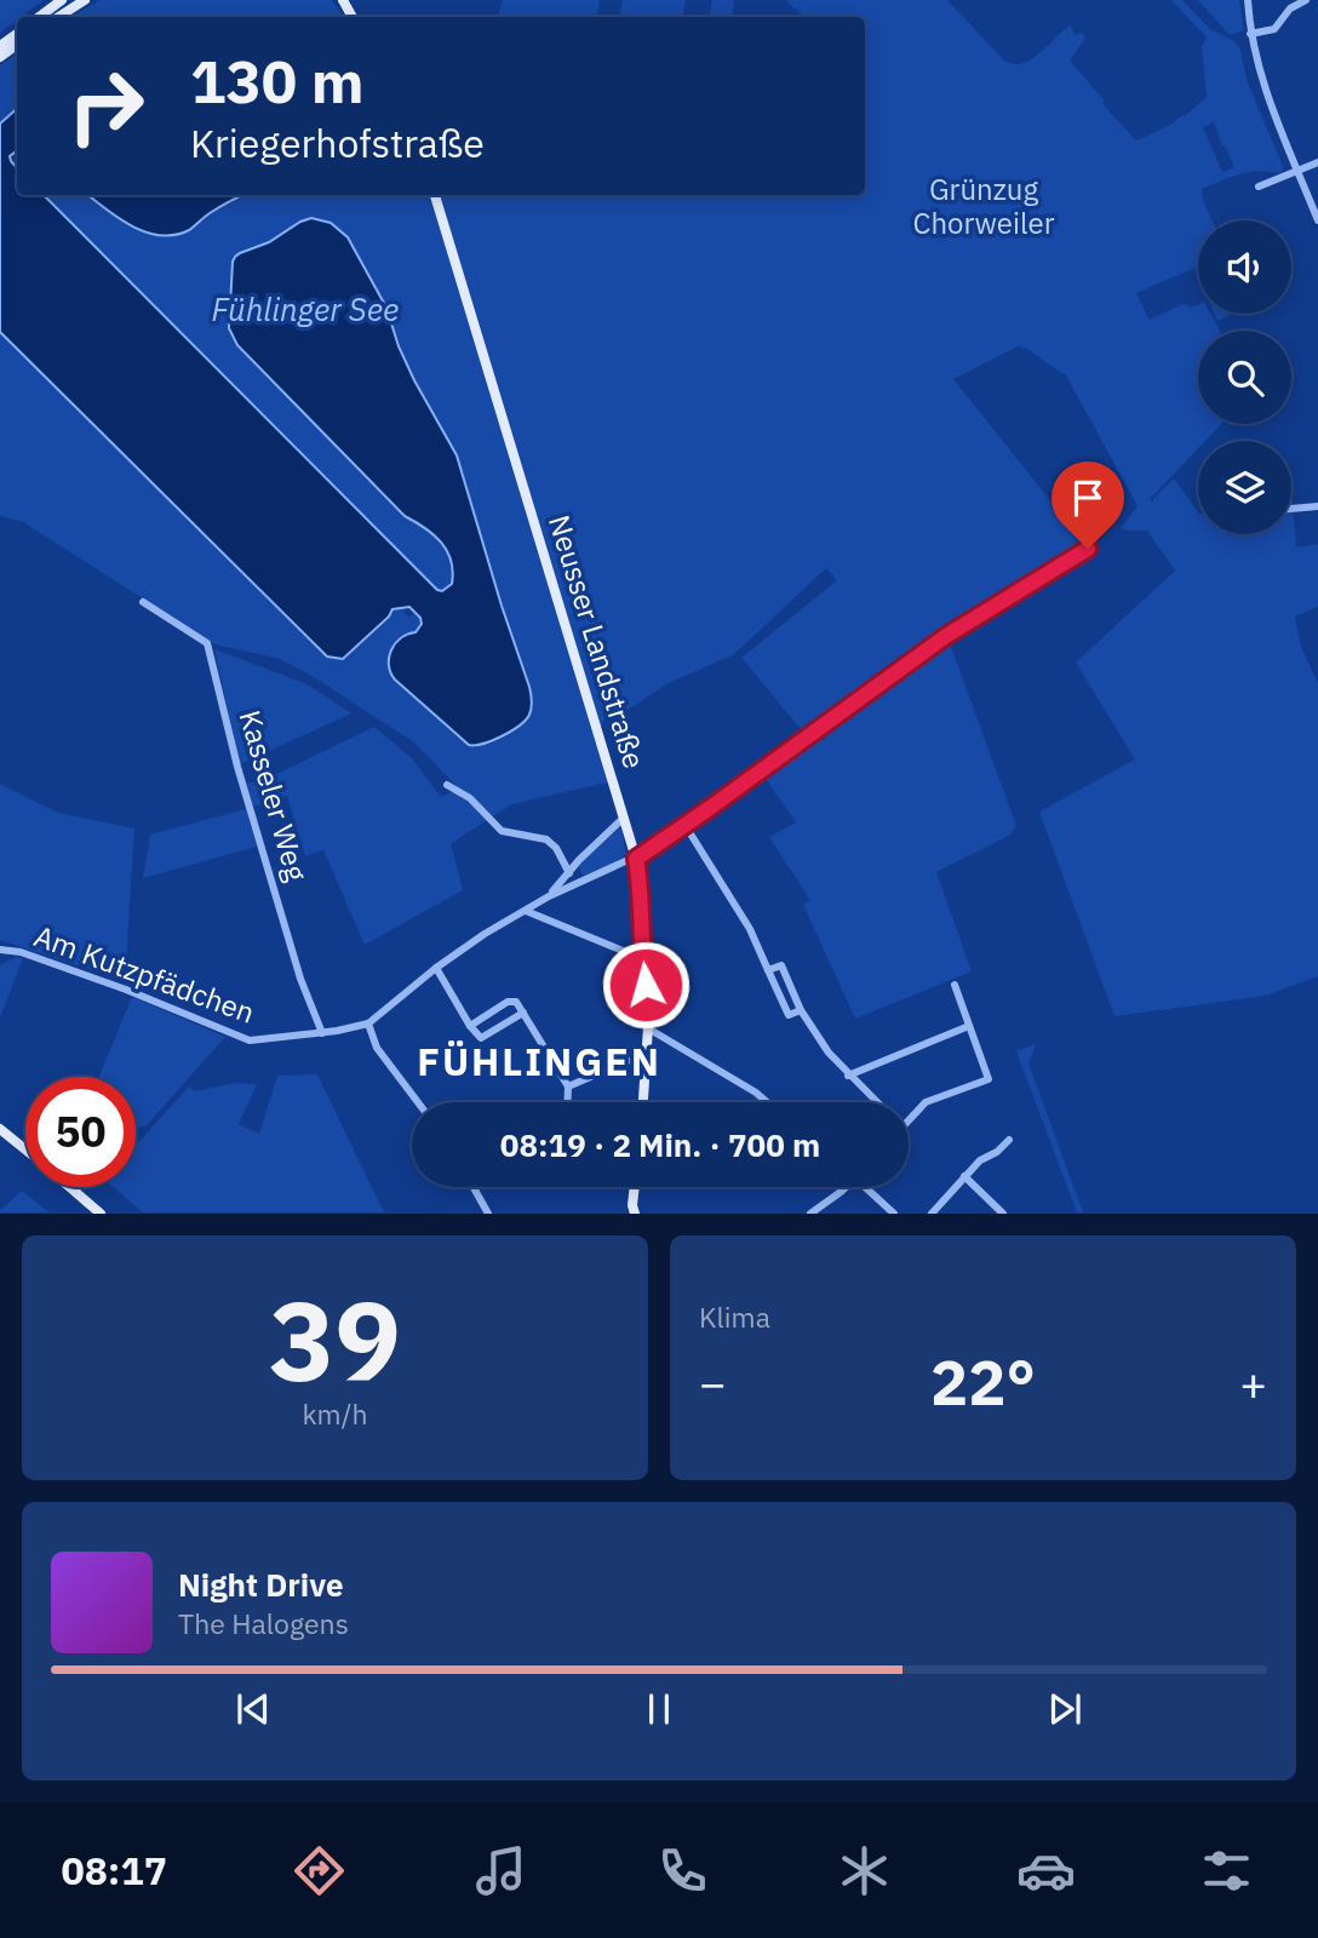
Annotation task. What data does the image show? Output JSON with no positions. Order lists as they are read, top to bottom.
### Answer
{
  "streets": {
    "main road": ["Neusser Landstraße"],
    "street": ["Kasseler Weg", "Am Kutzpfädchen"]
  },
  "crossings": [
    ["Kasseler Weg", "Am Kutzpfädchen"]
  ],
  "districts": ["FÜHLINGEN"],
  "water": ["Fühlinger See"],
  "parks": ["Grünzug Chorweiler"],
  "page": {
    "turn": ["130 m", "Kriegerhofstraße"],
    "limit": "50",
    "trip": "08:19 · 2 Min. · 700 m",
    "tile": [
      ["39", "km/h"],
      "Klima"
    ],
    "heat": ["−", "22°", "+"],
    "song": ["Night Drive", "The Halogens"],
    "tabs": "08:17"
  }
}
